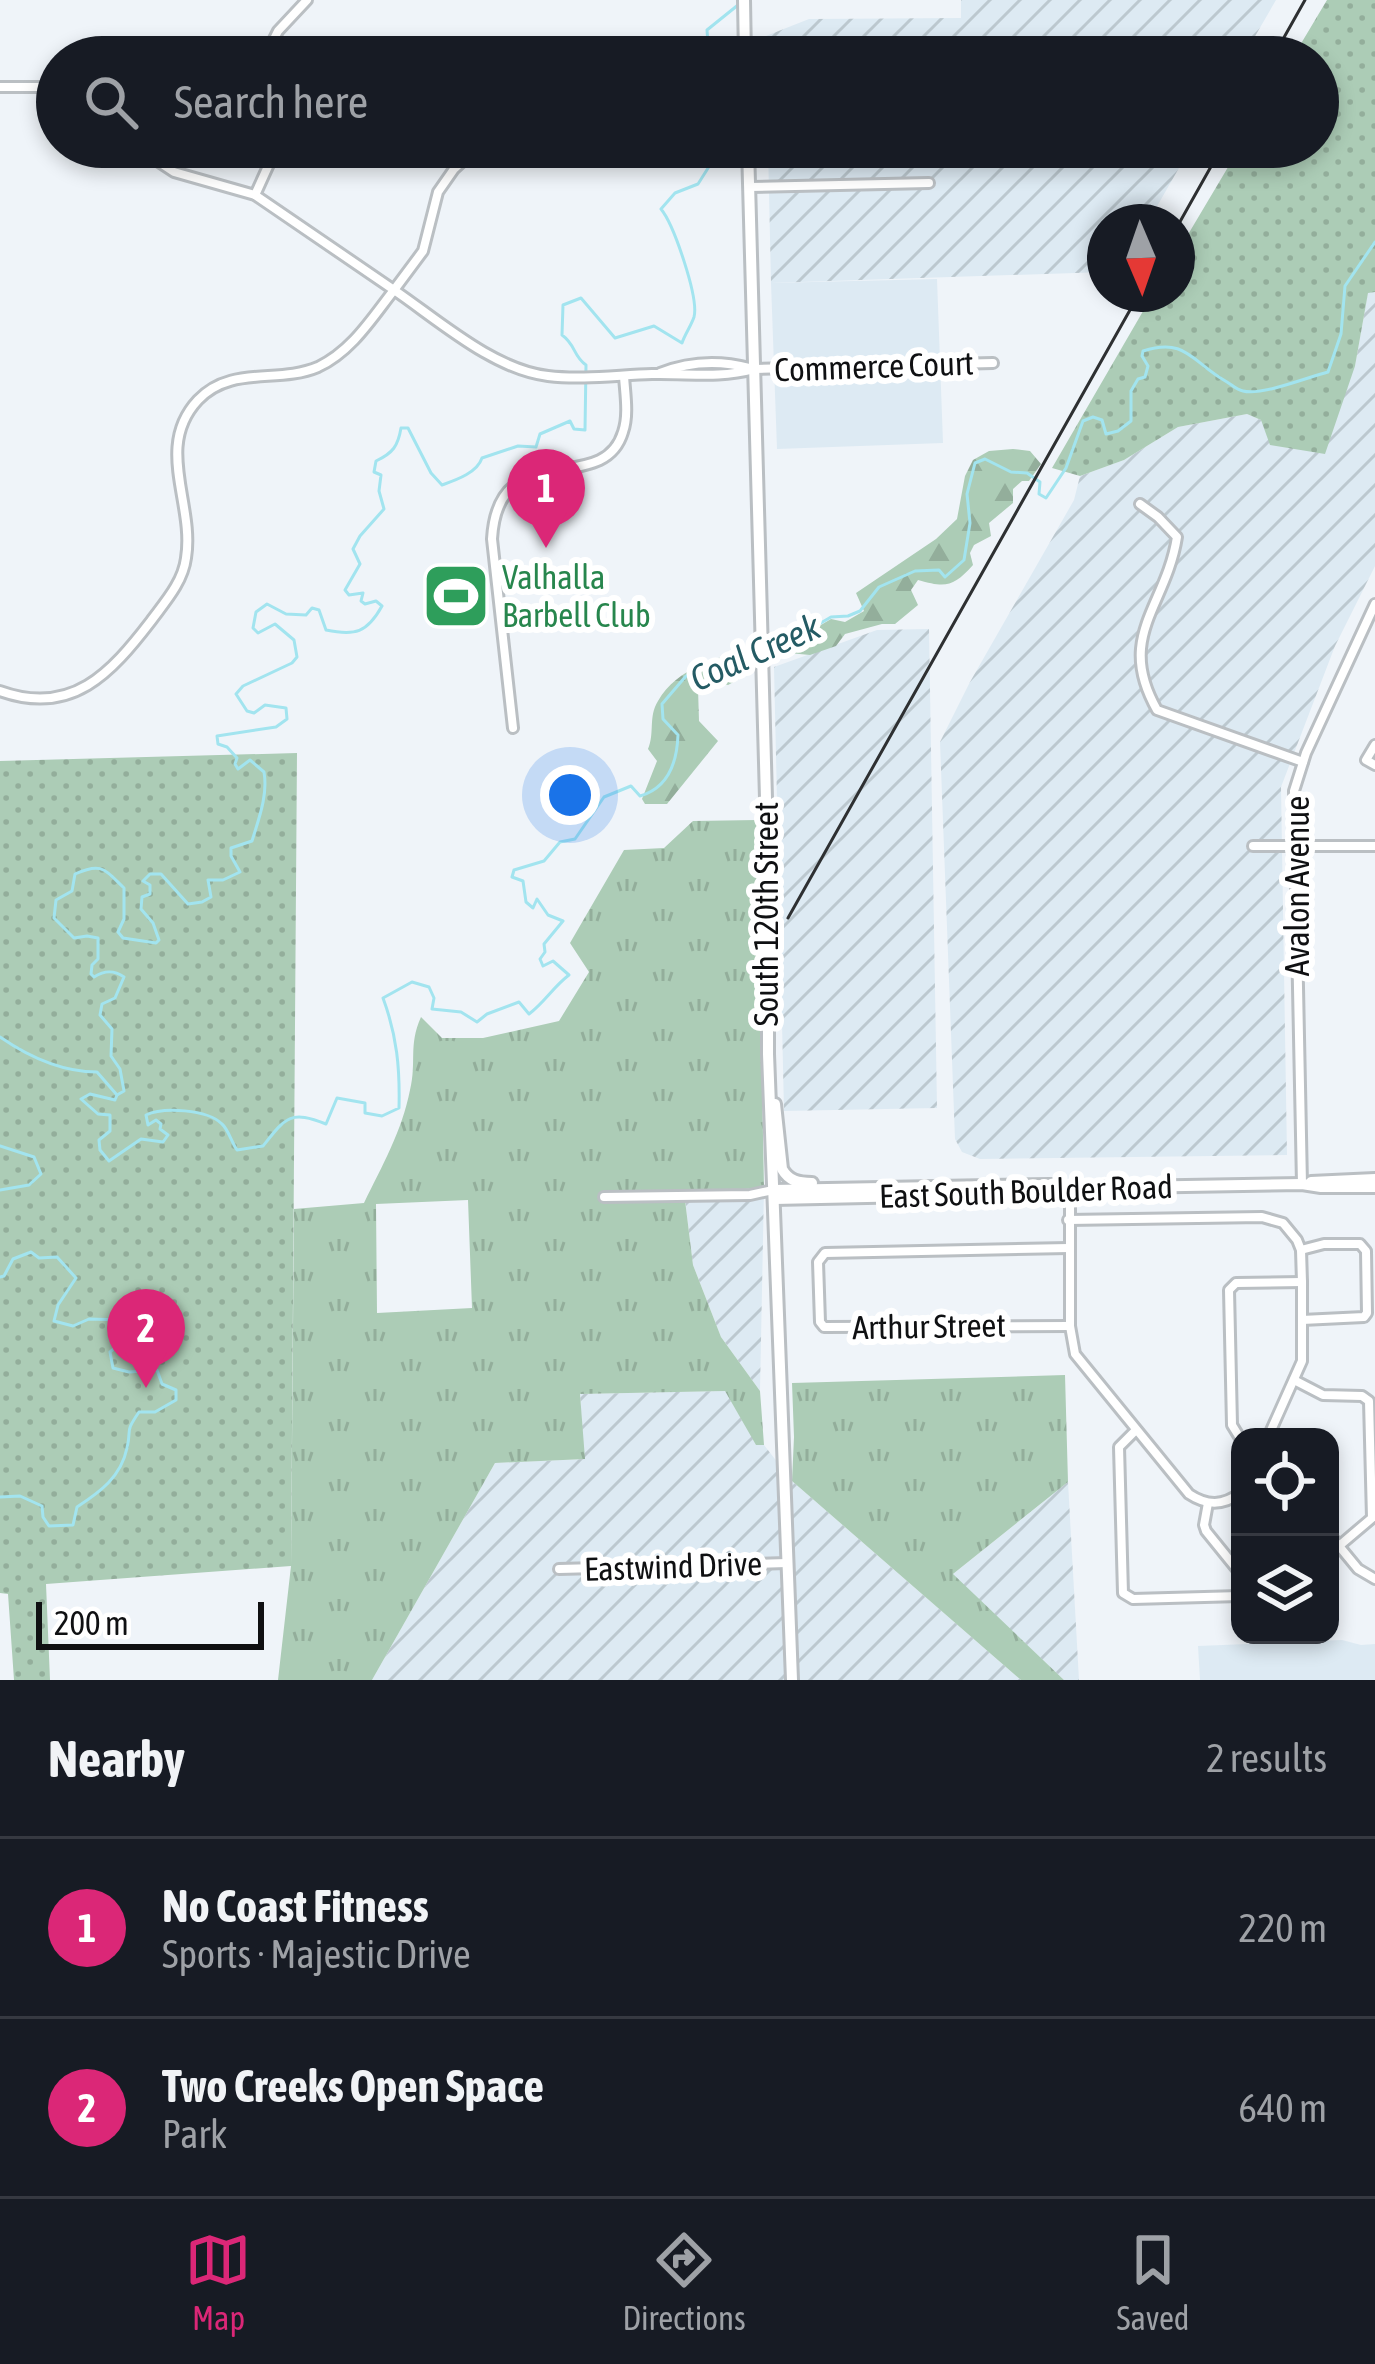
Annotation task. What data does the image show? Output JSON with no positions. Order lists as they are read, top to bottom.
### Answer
{
  "streets": {
    "main road": ["South 120th Street", "East South Boulder Road"],
    "street": [
      "Commerce Court",
      "Avalon Avenue",
      "Arthur Street",
      "Eastwind Drive"
    ]
  },
  "crossings": [
    ["Commerce Court", "South 120th Street"],
    ["Avalon Avenue", "East South Boulder Road"],
    ["South 120th Street", "East South Boulder Road"],
    ["South 120th Street", "Eastwind Drive"]
  ],
  "water": ["Coal Creek"],
  "places": {
    "sports": ["Valhalla Barbell Club"]
  },
  "scale_bar": "200 m",
  "north": "bottom",
  "page": {
    "search": "Search here",
    "pins": ["1", "2"],
    "scale": "200 m",
    "heading": ["Nearby", "2 results"],
    "list": [
      {
        "mark": "1",
        "name": "No Coast Fitness",
        "note": "Sports · Majestic Drive",
        "value": "220 m"
      },
      {
        "mark": "2",
        "name": "Two Creeks Open Space",
        "note": "Park",
        "value": "640 m"
      }
    ],
    "nav": ["Map", "Directions", "Saved"]
  }
}
